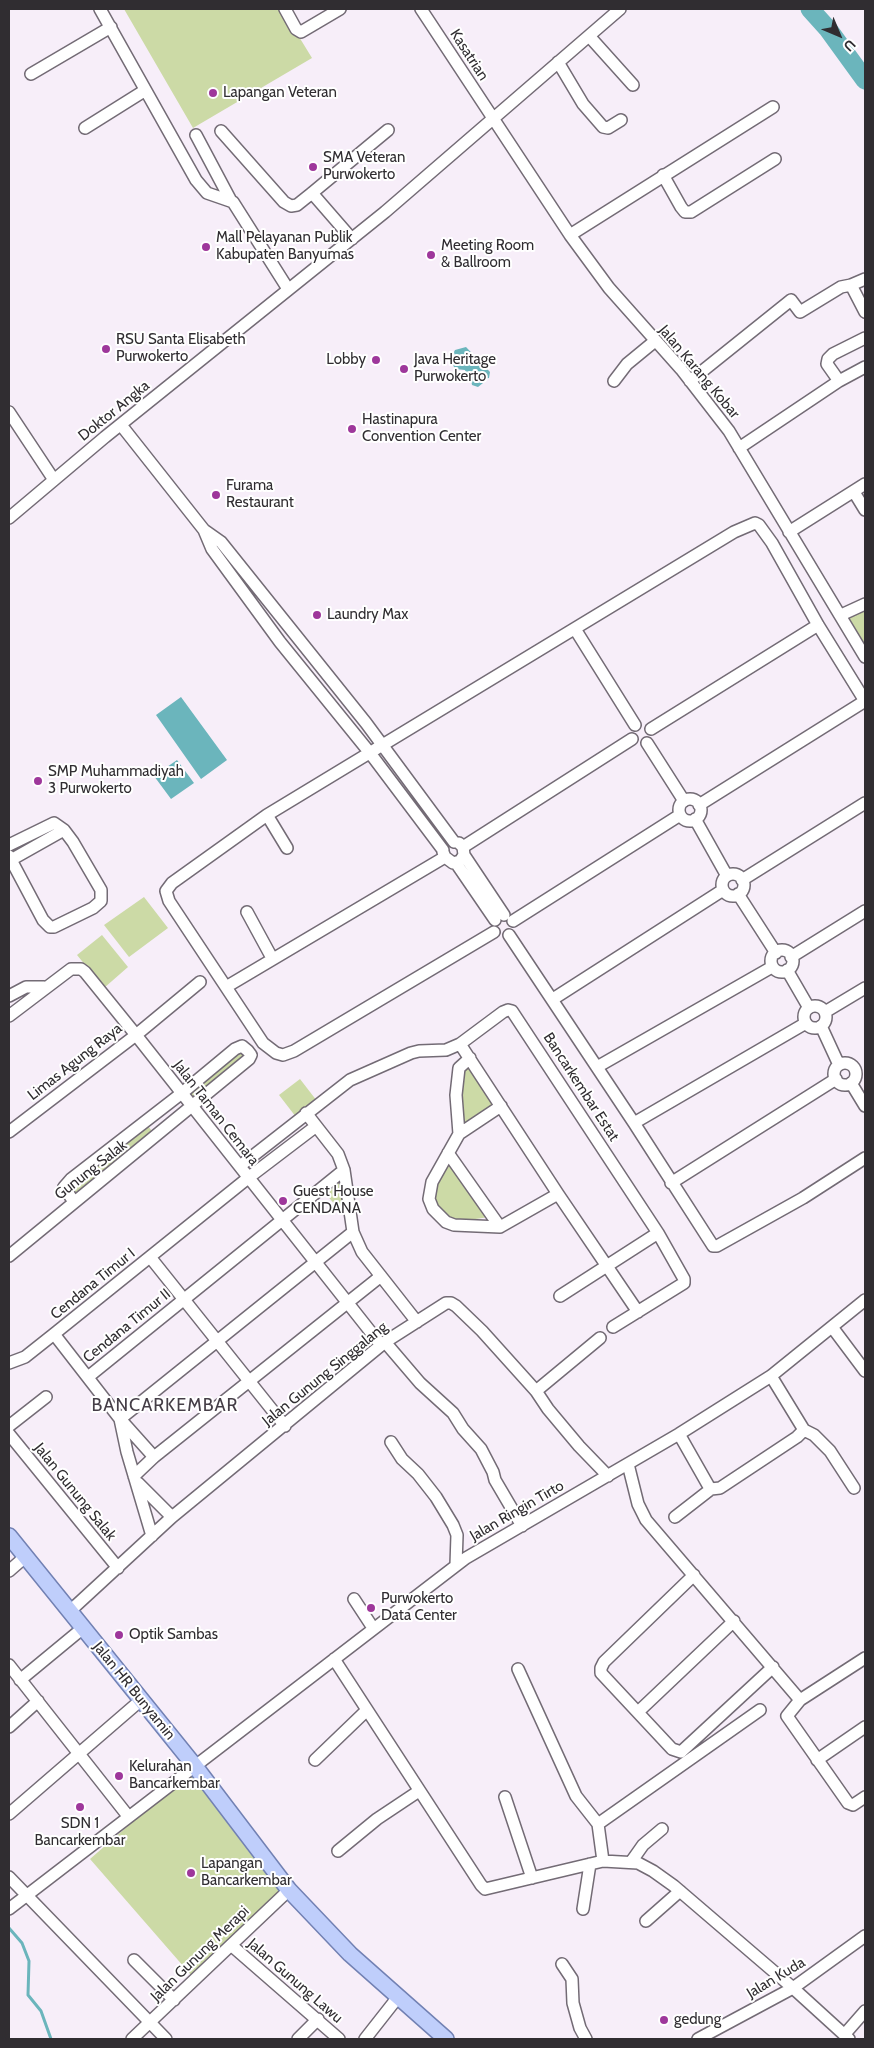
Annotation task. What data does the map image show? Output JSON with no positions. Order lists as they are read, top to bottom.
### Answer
{
  "streets": {
    "main road": ["Jalan HR Bunyamin"],
    "street": [
      "Kasatrian",
      "Jalan Karang Kobar",
      "Doktor Angka",
      "Limas Agung Raya",
      "Bancarkembar Estat",
      "Jalan Taman Cemara",
      "Gunung Salak",
      "Cendana Timur I",
      "Cendana Timur II",
      "Jalan Gunung Singgalang",
      "Jalan Gunung Salak",
      "Jalan Ringin Tirto",
      "Jalan Gunung Merapi",
      "Jalan Kuda",
      "Jalan Gunung Lawu"
    ]
  },
  "crossings": [
    ["Kasatrian", "Jalan Karang Kobar"],
    ["Kasatrian", "Doktor Angka"],
    ["Jalan Karang Kobar", "Doktor Angka"],
    ["Limas Agung Raya", "Jalan Taman Cemara"],
    ["Bancarkembar Estat", "Jalan Taman Cemara"],
    ["Jalan Taman Cemara", "Gunung Salak"],
    ["Jalan Taman Cemara", "Cendana Timur I"],
    ["Jalan Taman Cemara", "Cendana Timur II"],
    ["Jalan Taman Cemara", "Jalan Gunung Singgalang"],
    ["Jalan Taman Cemara", "Jalan Ringin Tirto"],
    ["Jalan Gunung Singgalang", "Jalan Gunung Salak"],
    ["Jalan Gunung Singgalang", "Jalan Ringin Tirto"],
    ["Jalan Gunung Singgalang", "Jalan HR Bunyamin"],
    ["Jalan Ringin Tirto", "Jalan HR Bunyamin"],
    ["Jalan HR Bunyamin", "Jalan Gunung Merapi"],
    ["Jalan Gunung Merapi", "Jalan Gunung Lawu"]
  ],
  "districts": ["BANCARKEMBAR"],
  "places": [
    "Lapangan Veteran",
    "SMA Veteran Purwokerto",
    "Mall Pelayanan Publik Kabupaten Banyumas",
    "Meeting Room & Ballroom",
    "RSU Santa Elisabeth Purwokerto",
    "Lobby",
    "Java Heritage Purwokerto",
    "Hastinapura Convention Center",
    "Furama Restaurant",
    "Laundry Max",
    "SMP Muhammadiyah 3 Purwokerto",
    "Guest House CENDANA",
    "Purwokerto Data Center",
    "Optik Sambas",
    "Kelurahan Bancarkembar",
    "SDN 1 Bancarkembar",
    "Lapangan Bancarkembar",
    "gedung"
  ],
  "north": "bottom right"
}
